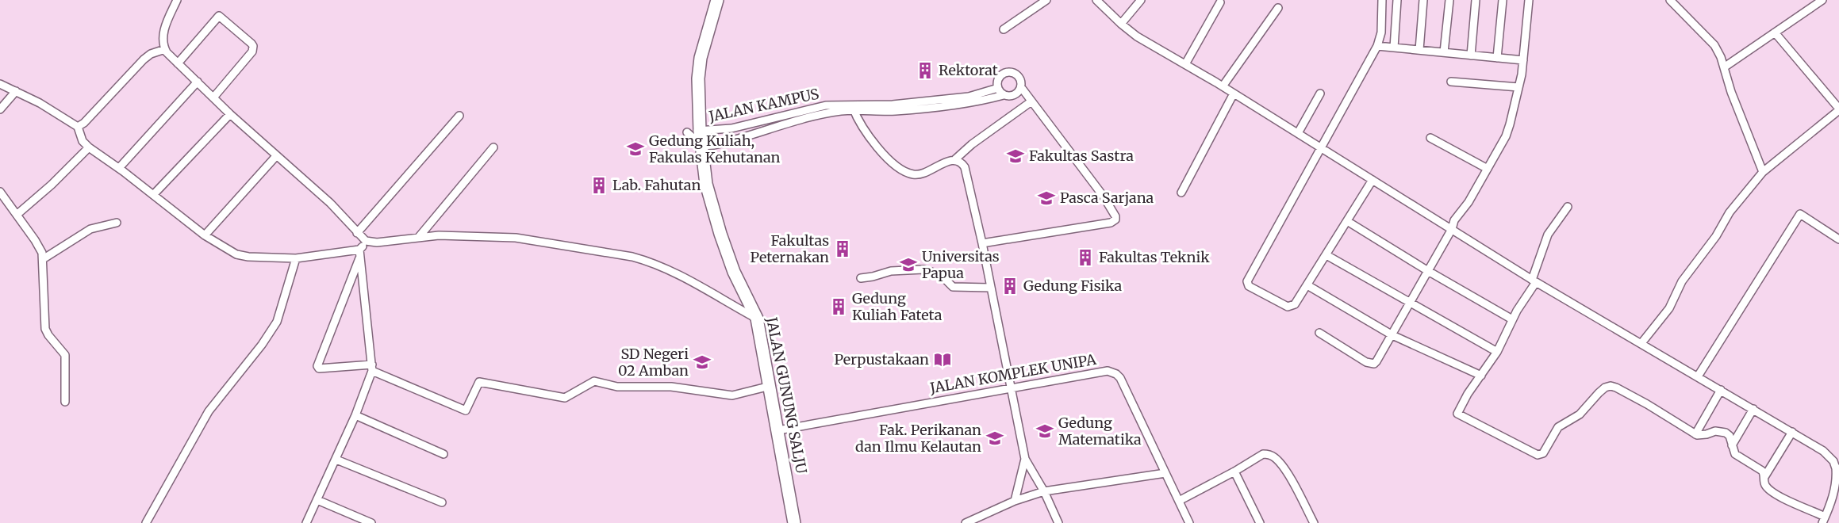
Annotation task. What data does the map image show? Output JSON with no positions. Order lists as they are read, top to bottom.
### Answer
{
  "streets": {
    "main road": ["JALAN GUNUNG SALJU"],
    "street": ["JALAN KAMPUS", "JALAN KOMPLEK UNIPA"]
  },
  "crossings": [
    ["JALAN KAMPUS", "JALAN GUNUNG SALJU"],
    ["JALAN KOMPLEK UNIPA", "JALAN GUNUNG SALJU"]
  ],
  "places": {
    "building": [
      "Rektorat",
      "Lab. Fahutan",
      "Fakultas Peternakan",
      "Fakultas Teknik",
      "Gedung Fisika",
      "Gedung Kuliah Fateta"
    ],
    "school or university": [
      "Gedung Kuliah, Fakulas Kehutanan",
      "Fakultas Sastra",
      "Pasca Sarjana",
      "Universitas Papua",
      "SD Negeri 02 Amban",
      "Gedung Matematika",
      "Fak. Perikanan dan Ilmu Kelautan"
    ],
    "library": ["Perpustakaan"]
  }
}
